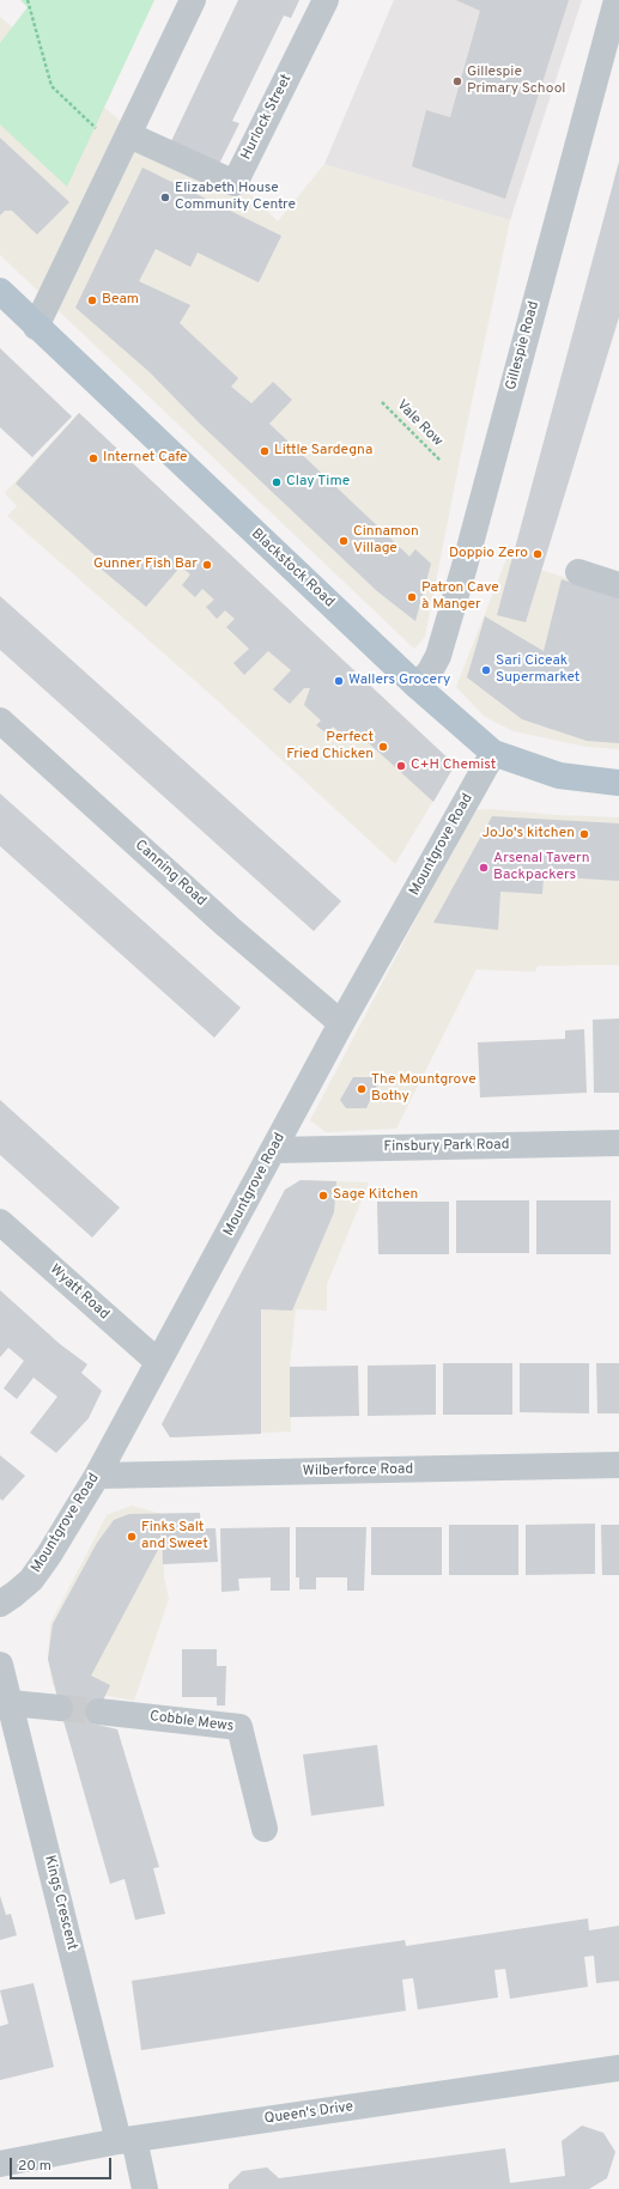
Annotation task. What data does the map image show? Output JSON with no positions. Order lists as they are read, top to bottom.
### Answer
{
  "streets": {
    "main road": ["Blackstock Road"],
    "street": [
      "Hurlock Street",
      "Gillespie Road",
      "Mountgrove Road",
      "Canning Road",
      "Finsbury Park Road",
      "Wyatt Road",
      "Wilberforce Road",
      "Cobble Mews",
      "Kings Crescent",
      "Queen's Drive"
    ],
    "path": ["Vale Row"]
  },
  "crossings": [
    ["Gillespie Road", "Blackstock Road"],
    ["Blackstock Road", "Mountgrove Road"],
    ["Mountgrove Road", "Canning Road"],
    ["Mountgrove Road", "Finsbury Park Road"],
    ["Mountgrove Road", "Wyatt Road"],
    ["Mountgrove Road", "Wilberforce Road"],
    ["Kings Crescent", "Queen's Drive"]
  ],
  "places": [
    "Gillespie Primary School",
    "Elizabeth House Community Centre",
    "Beam",
    "Little Sardegna",
    "Internet Cafe",
    "Clay Time",
    "Cinnamon Village",
    "Doppio Zero",
    "Gunner Fish Bar",
    "Patron Cave à Manger",
    "Sari Ciceak Supermarket",
    "Wallers Grocery",
    "Perfect Fried Chicken",
    "C+H Chemist",
    "JoJo's kitchen",
    "Arsenal Tavern Backpackers",
    "The Mountgrove Bothy",
    "Sage Kitchen",
    "Finks Salt and Sweet"
  ],
  "scale_bar": "20 m"
}
